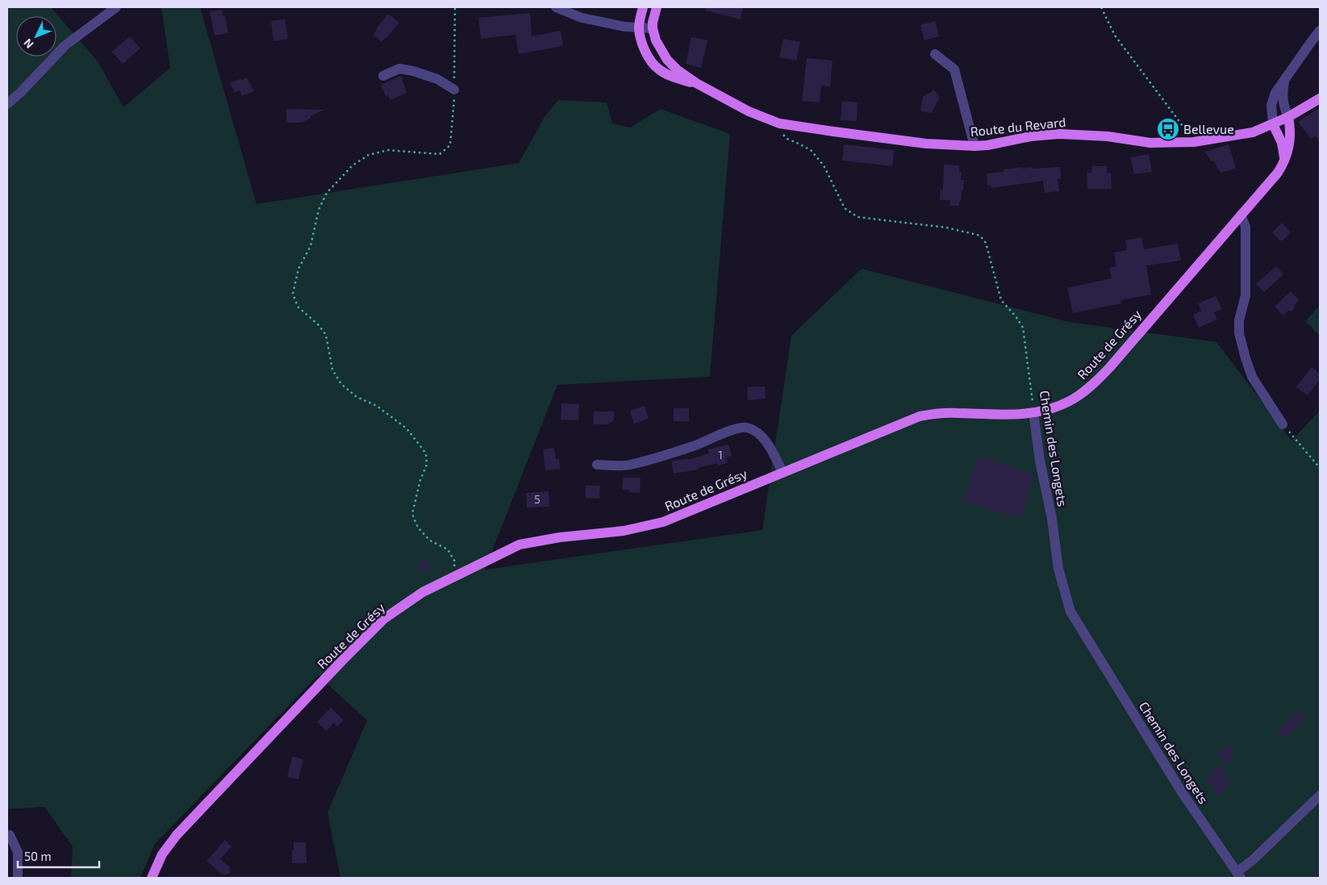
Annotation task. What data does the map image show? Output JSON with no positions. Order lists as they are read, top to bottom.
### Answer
{
  "streets": {
    "main road": ["Route du Revard", "Route de Grésy"],
    "street": ["Chemin des Longets"]
  },
  "crossings": [
    ["Route du Revard", "Route de Grésy"],
    ["Route du Revard", "Chemin des Longets"],
    ["Route de Grésy", "Chemin des Longets"]
  ],
  "places": {
    "bus stop": ["Bellevue"]
  },
  "house_numbers": ["1", "5"],
  "scale_bar": "50 m",
  "north": "bottom left"
}
